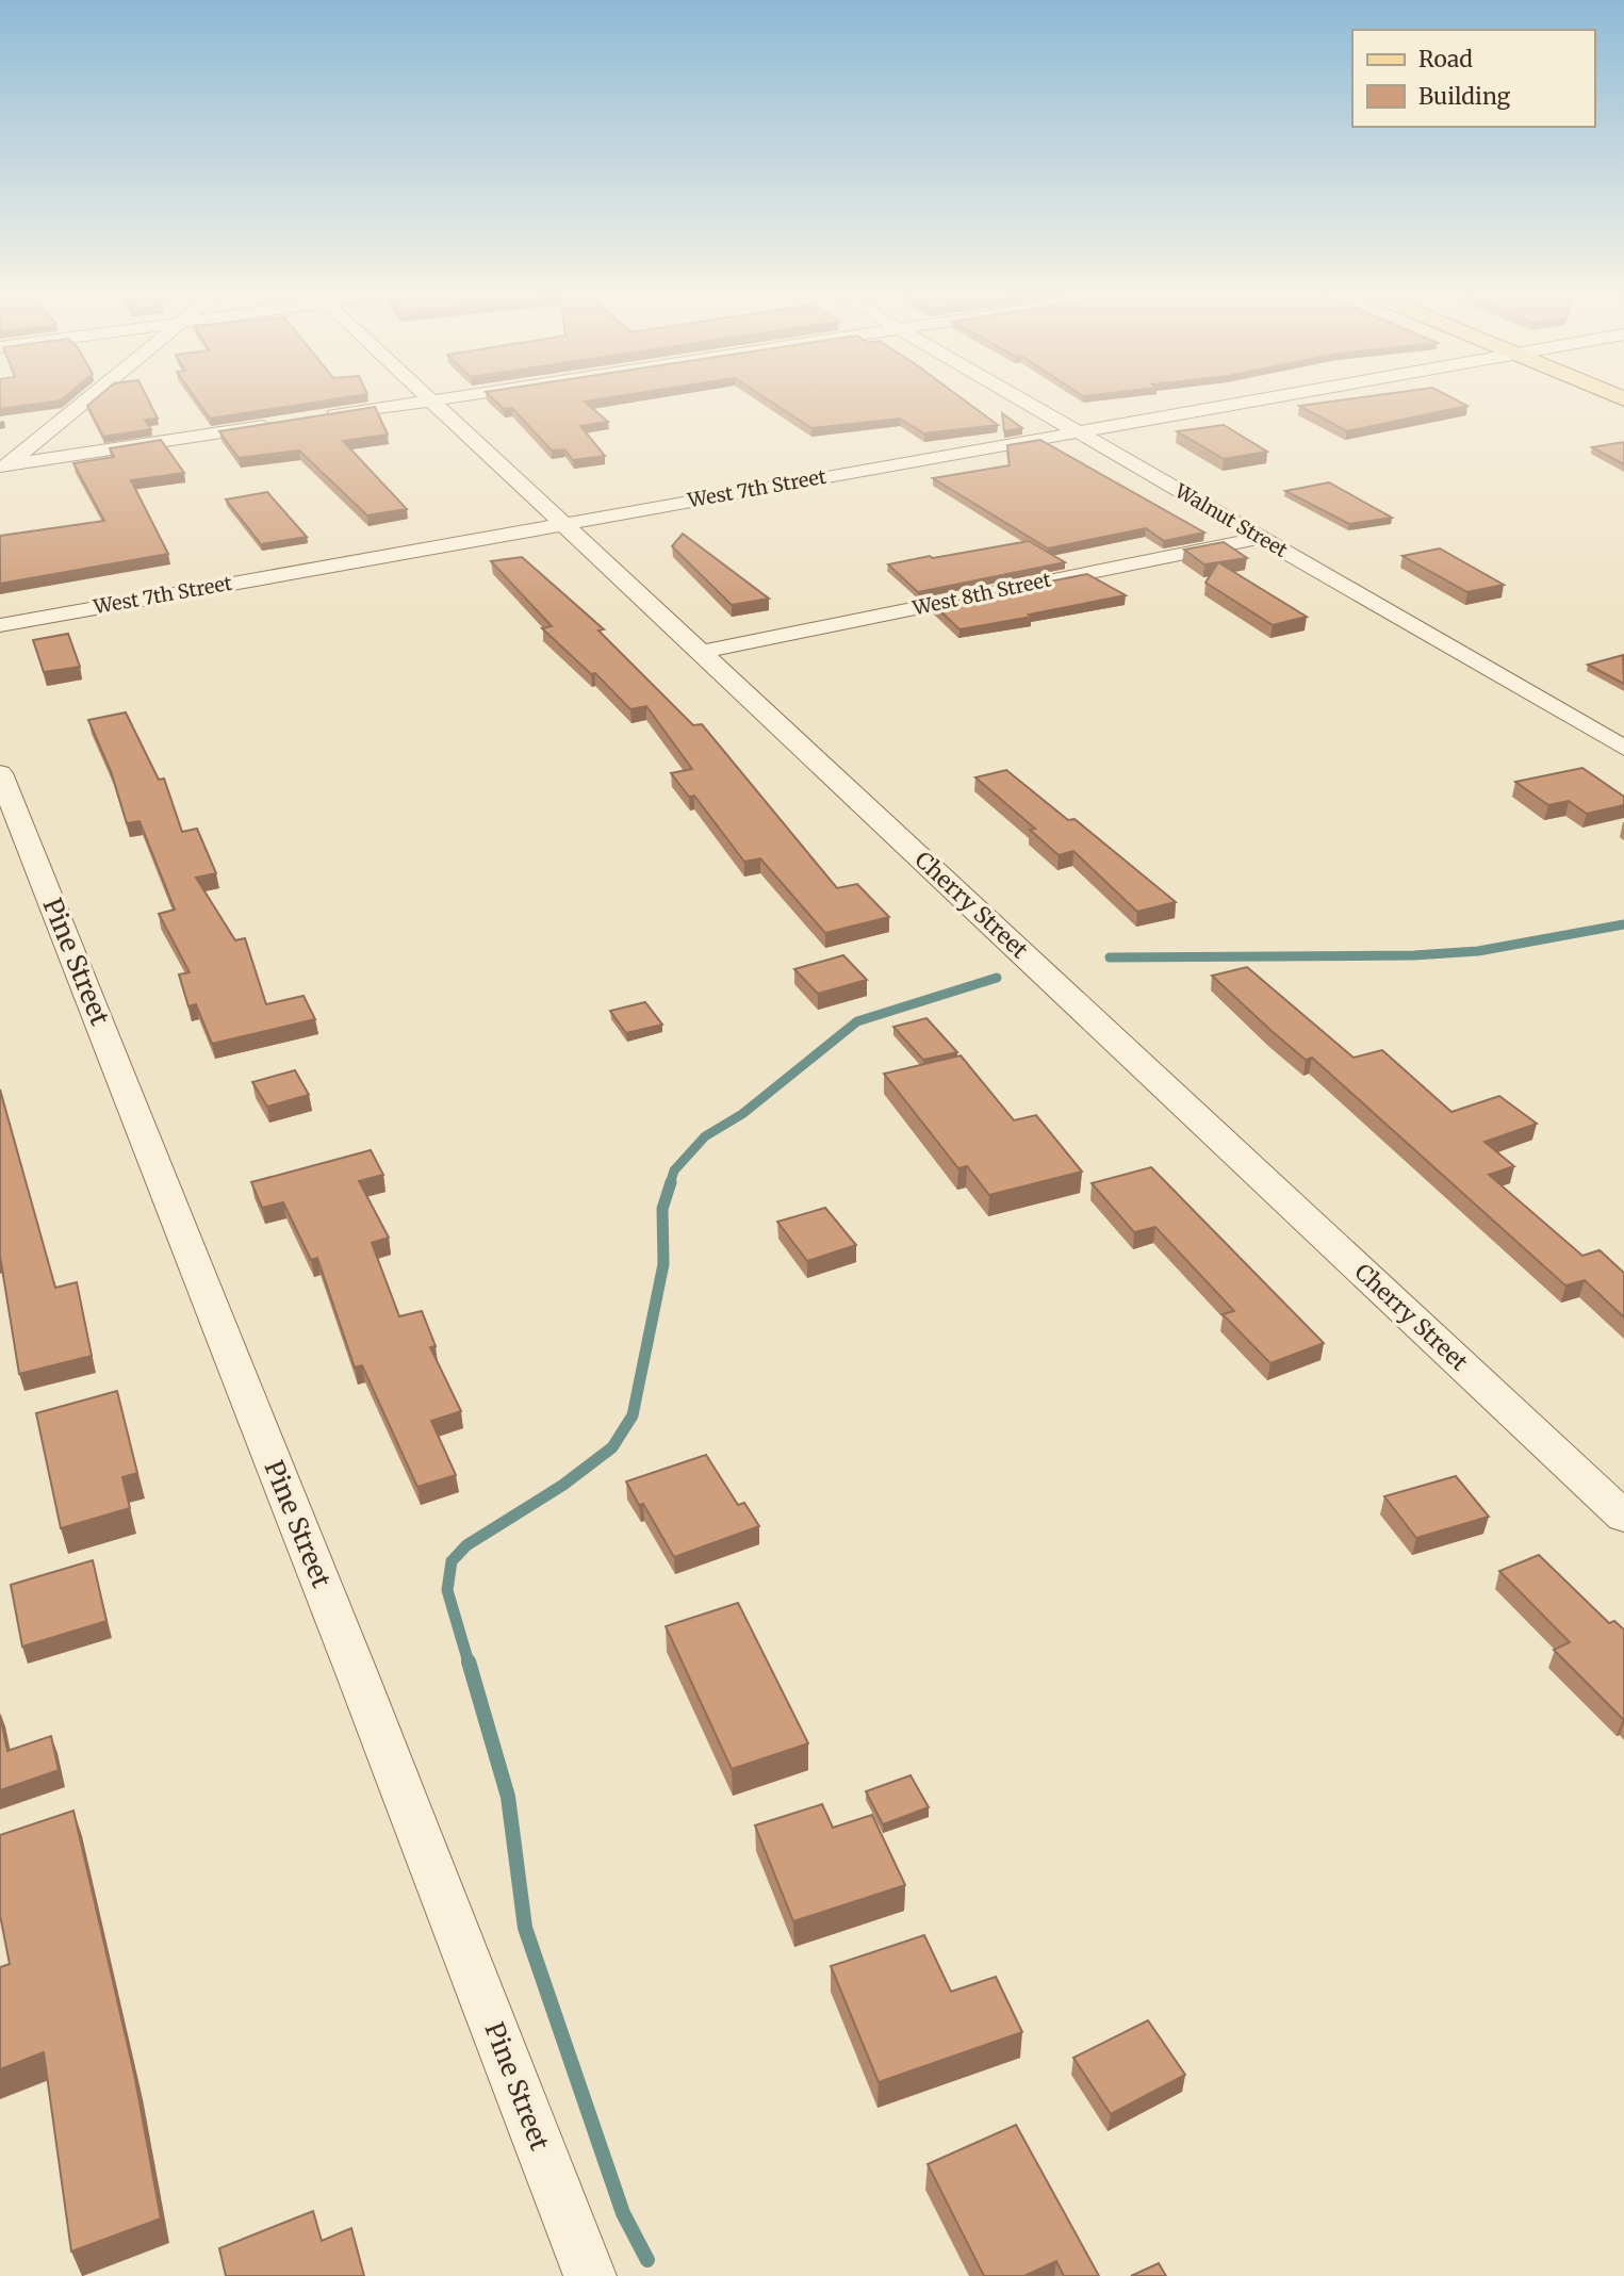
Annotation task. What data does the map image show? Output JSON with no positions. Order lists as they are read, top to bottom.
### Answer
{
  "streets": {
    "street": [
      "West 7th Street",
      "Walnut Street",
      "West 8th Street",
      "Cherry Street",
      "Pine Street"
    ]
  },
  "crossings": [
    ["West 7th Street", "Walnut Street"],
    ["West 7th Street", "Cherry Street"],
    ["Walnut Street", "West 8th Street"],
    ["West 8th Street", "Cherry Street"]
  ],
  "legend": ["Road", "Building"]
}
